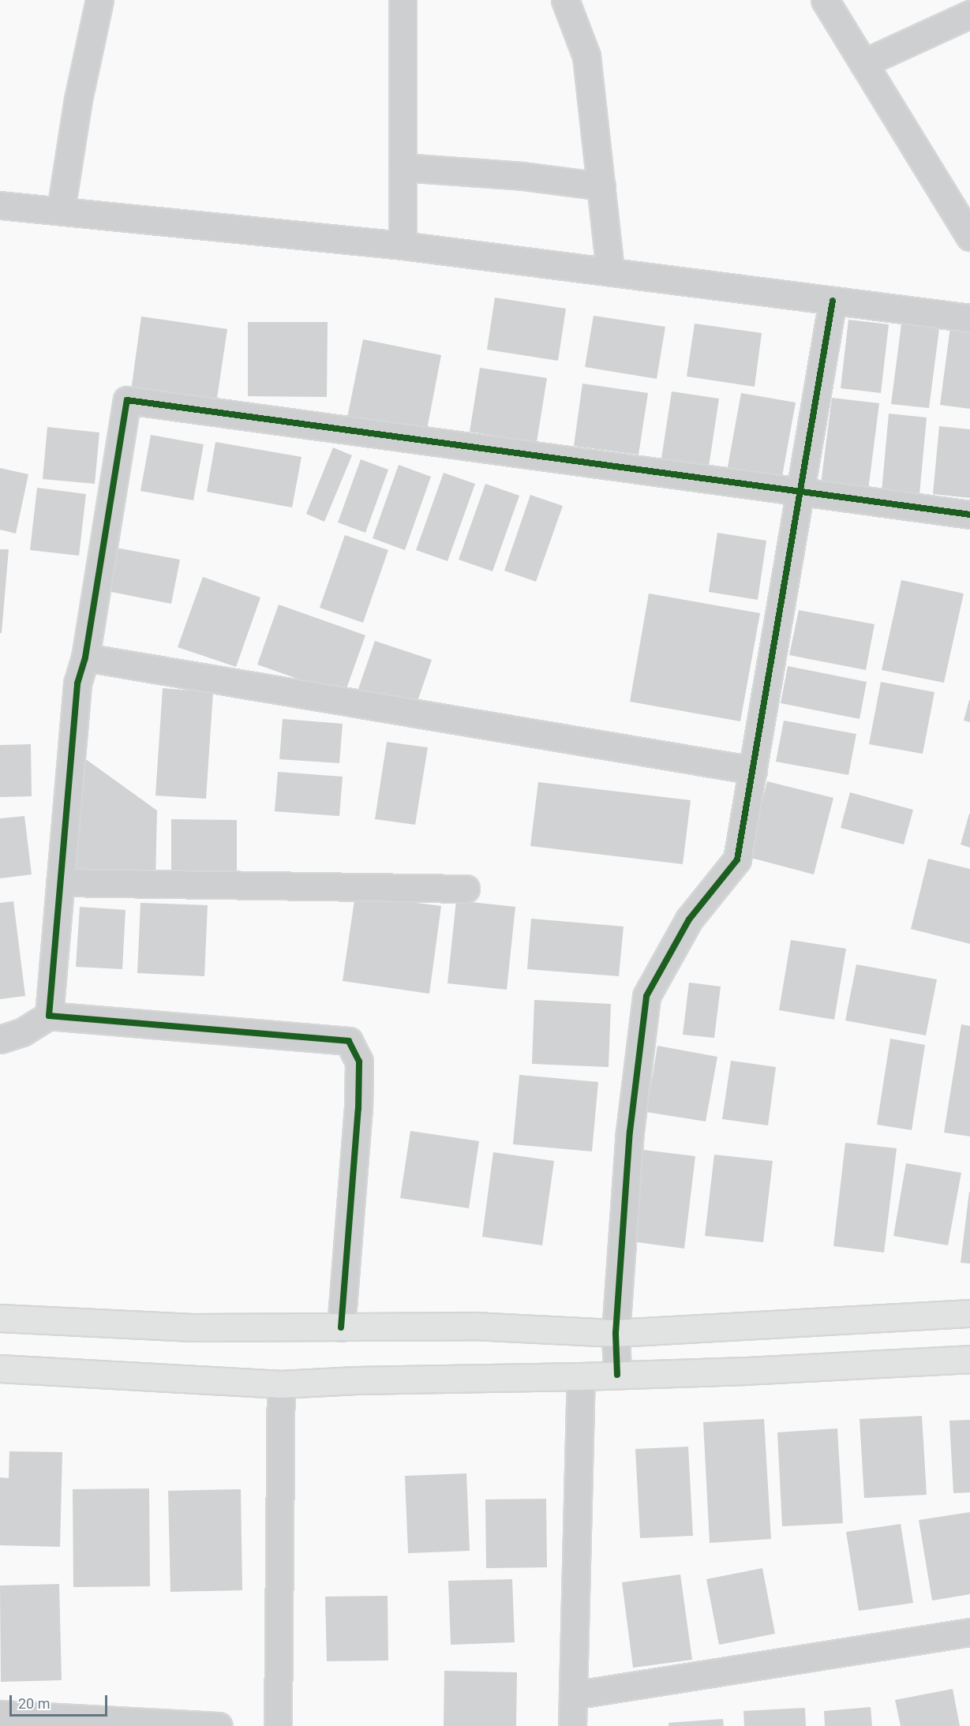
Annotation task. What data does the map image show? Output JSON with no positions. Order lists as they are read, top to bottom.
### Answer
{
  "scale_bar": "20 m"
}
